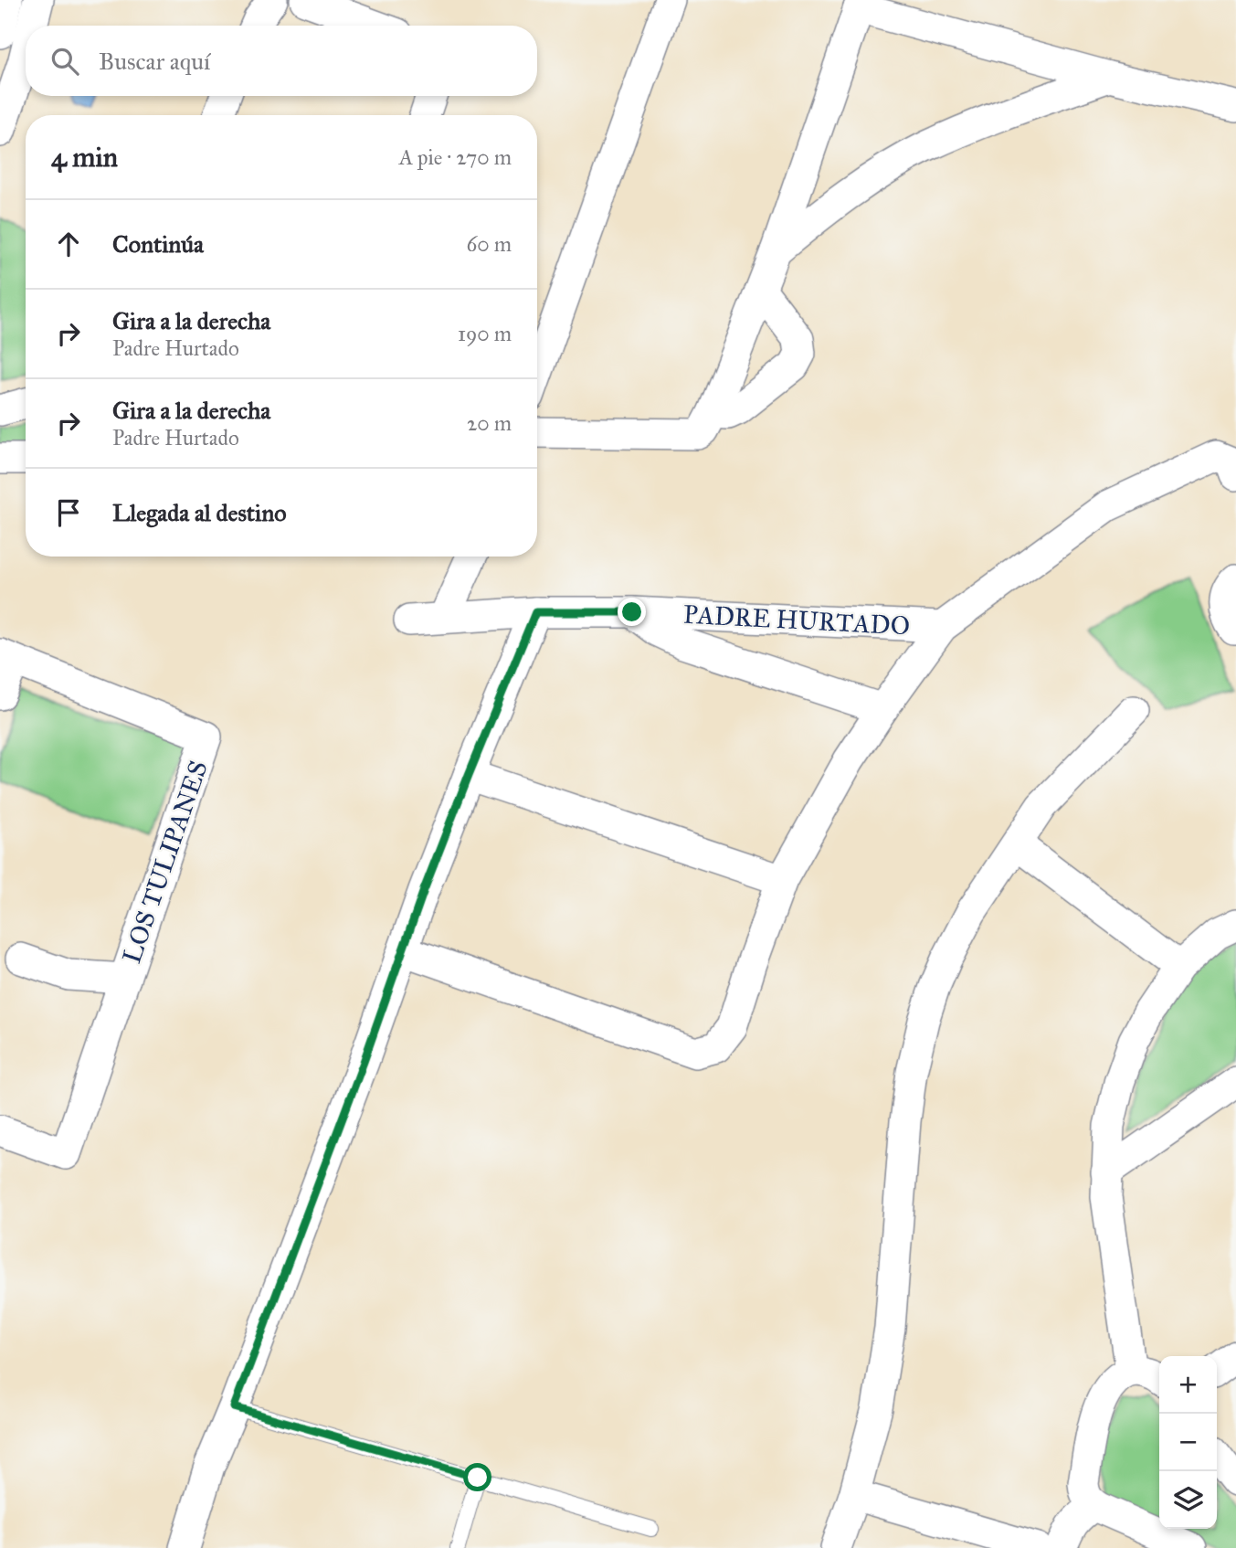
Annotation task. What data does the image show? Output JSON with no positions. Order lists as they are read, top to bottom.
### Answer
{
  "streets": {
    "street": ["PADRE HURTADO", "LOS TULIPANES"]
  },
  "page": {
    "search": "Buscar aquí",
    "heading": ["4 min", "A pie · 270 m"],
    "list": [
      ["Continúa", "60 m"],
      ["Gira a la derecha", "Padre Hurtado", "190 m"],
      ["Gira a la derecha", "Padre Hurtado", "20 m"],
      "Llegada al destino"
    ],
    "map_buttons": ["+", "−"]
  }
}
